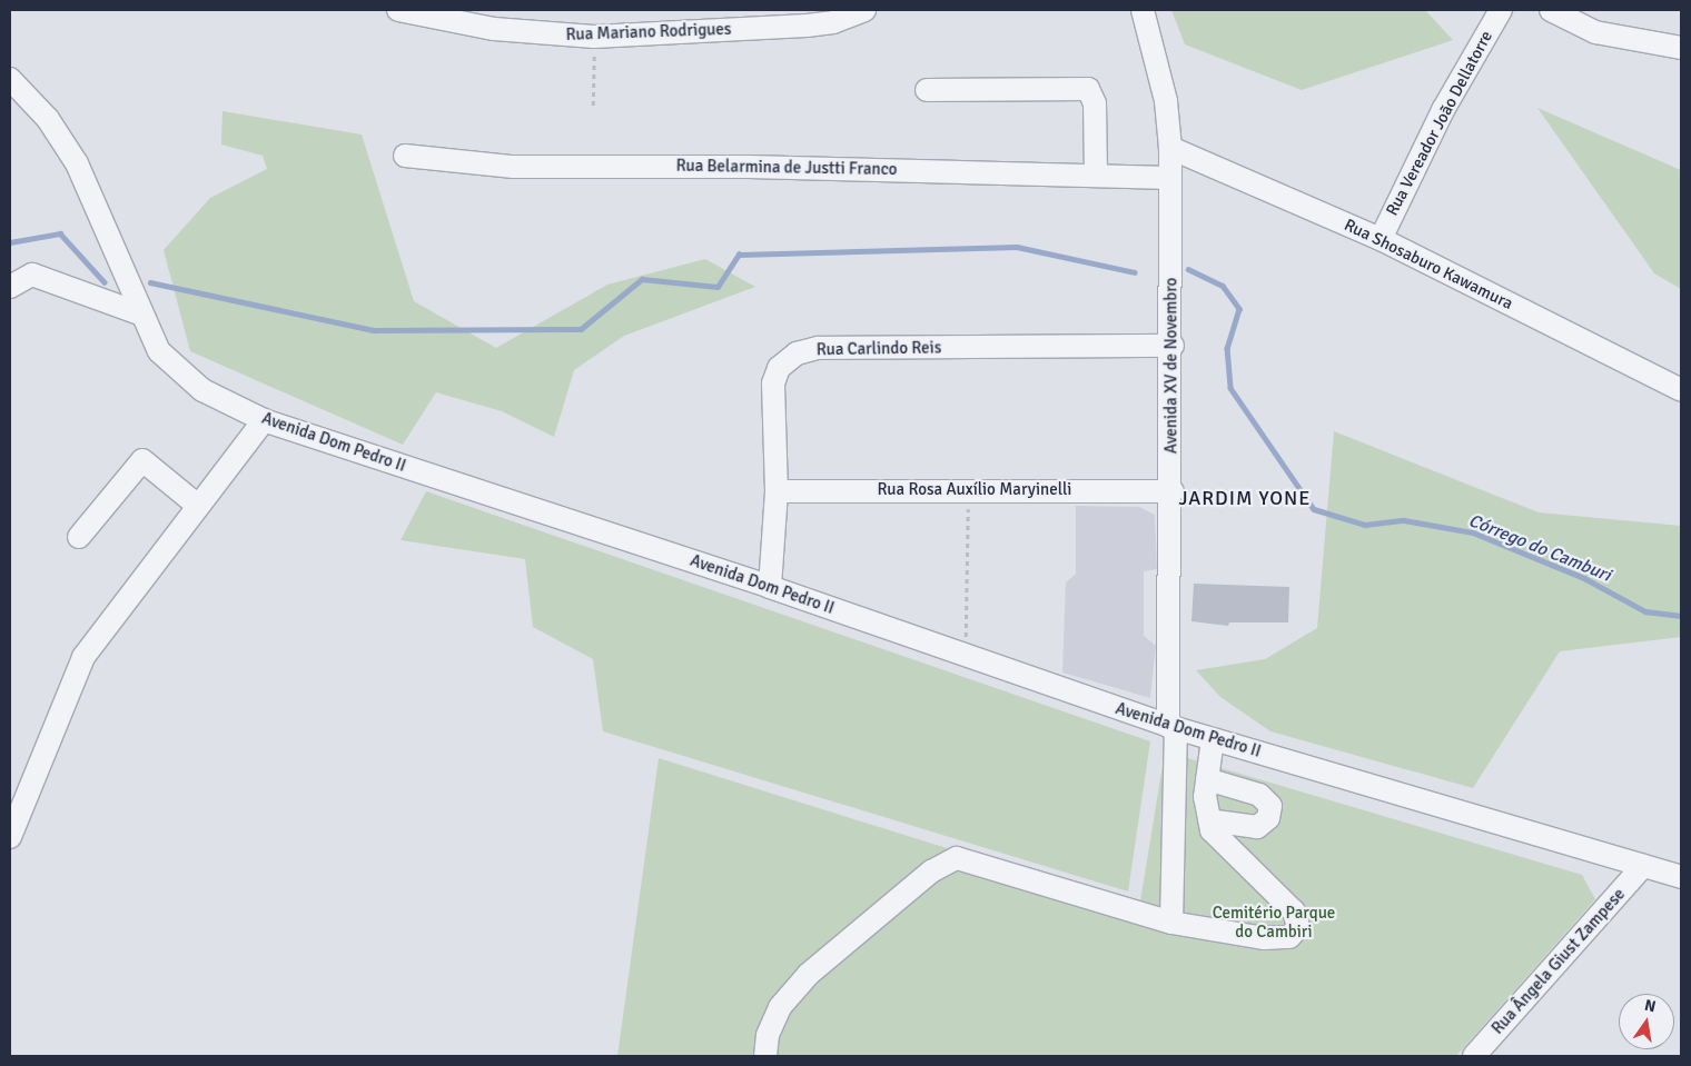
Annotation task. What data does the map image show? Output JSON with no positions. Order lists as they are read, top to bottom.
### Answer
{
  "streets": {
    "street": [
      "Rua Mariano Rodrigues",
      "Rua Vereador João Dellatorre",
      "Rua Belarmina de Justti Franco",
      "Rua Shosaburo Kawamura",
      "Rua Carlindo Reis",
      "Avenida XV de Novembro",
      "Avenida Dom Pedro II",
      "Rua Rosa Auxílio Maryinelli",
      "Rua Ângela Giust Zampese"
    ]
  },
  "crossings": [
    ["Rua Vereador João Dellatorre", "Rua Shosaburo Kawamura"],
    ["Rua Belarmina de Justti Franco", "Avenida XV de Novembro"],
    ["Rua Shosaburo Kawamura", "Avenida XV de Novembro"],
    ["Rua Carlindo Reis", "Avenida XV de Novembro"],
    ["Rua Carlindo Reis", "Avenida Dom Pedro II"],
    ["Rua Carlindo Reis", "Rua Rosa Auxílio Maryinelli"],
    ["Avenida XV de Novembro", "Avenida Dom Pedro II"],
    ["Avenida XV de Novembro", "Rua Rosa Auxílio Maryinelli"],
    ["Avenida Dom Pedro II", "Rua Ângela Giust Zampese"]
  ],
  "districts": ["JARDIM YONE"],
  "water": ["Córrego do Camburi"],
  "parks": ["Cemitério Parque do Cambiri"],
  "north": "top"
}
